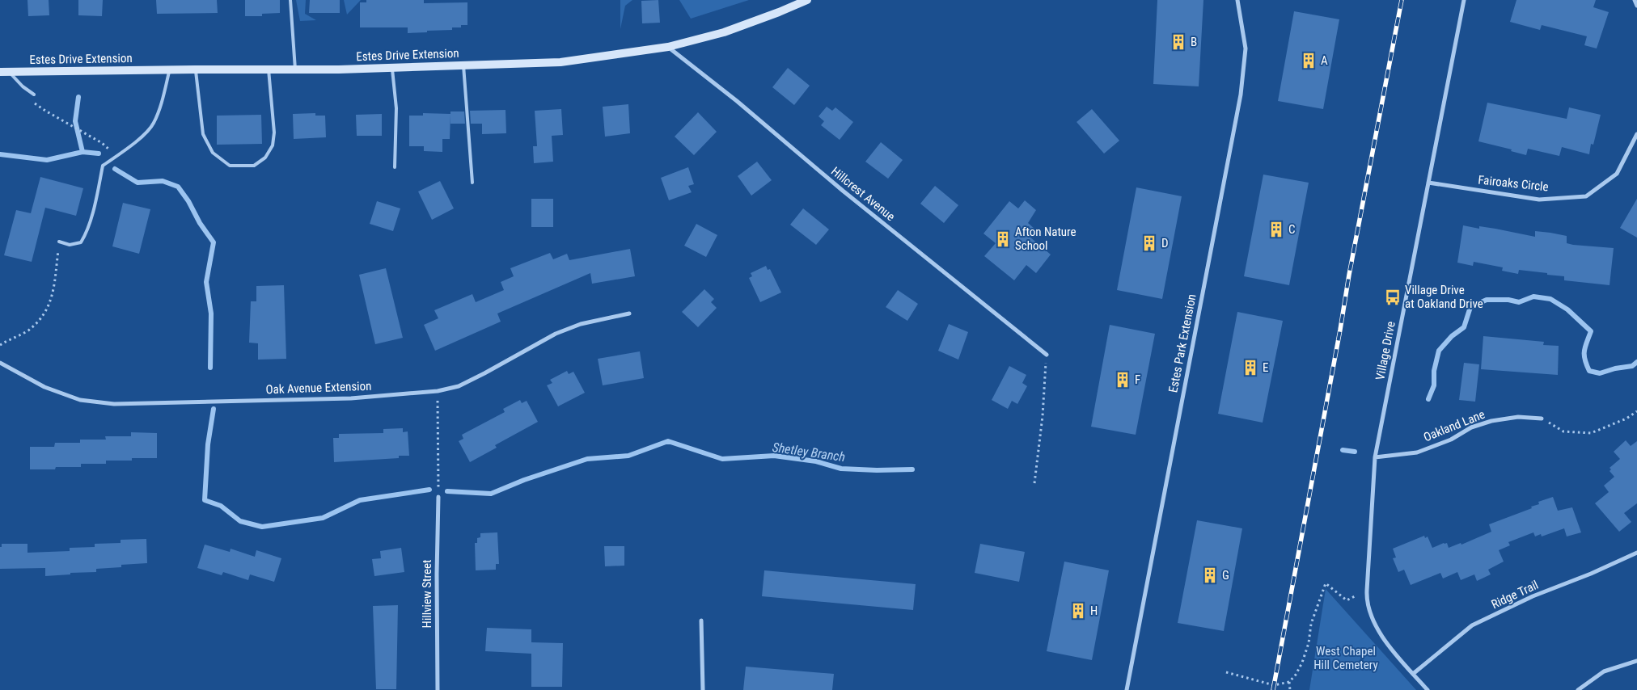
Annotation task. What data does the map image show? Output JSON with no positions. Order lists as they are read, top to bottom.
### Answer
{
  "streets": {
    "main road": ["Estes Drive Extension"],
    "street": [
      "Fairoaks Circle",
      "Hillcrest Avenue",
      "Estes Park Extension",
      "Village Drive",
      "Oak Avenue Extension",
      "Oakland Lane",
      "Hillview Street",
      "Ridge Trail"
    ]
  },
  "crossings": [
    ["Estes Drive Extension", "Hillcrest Avenue"],
    ["Fairoaks Circle", "Village Drive"],
    ["Village Drive", "Oakland Lane"],
    ["Village Drive", "Ridge Trail"]
  ],
  "water": ["Shetley Branch"],
  "parks": ["West Chapel Hill Cemetery"],
  "places": {
    "building": [
      "B",
      "A",
      "C",
      "Afton Nature School",
      "D",
      "E",
      "F",
      "G",
      "H"
    ],
    "bus stop": ["Village Drive at Oakland Drive"]
  }
}
